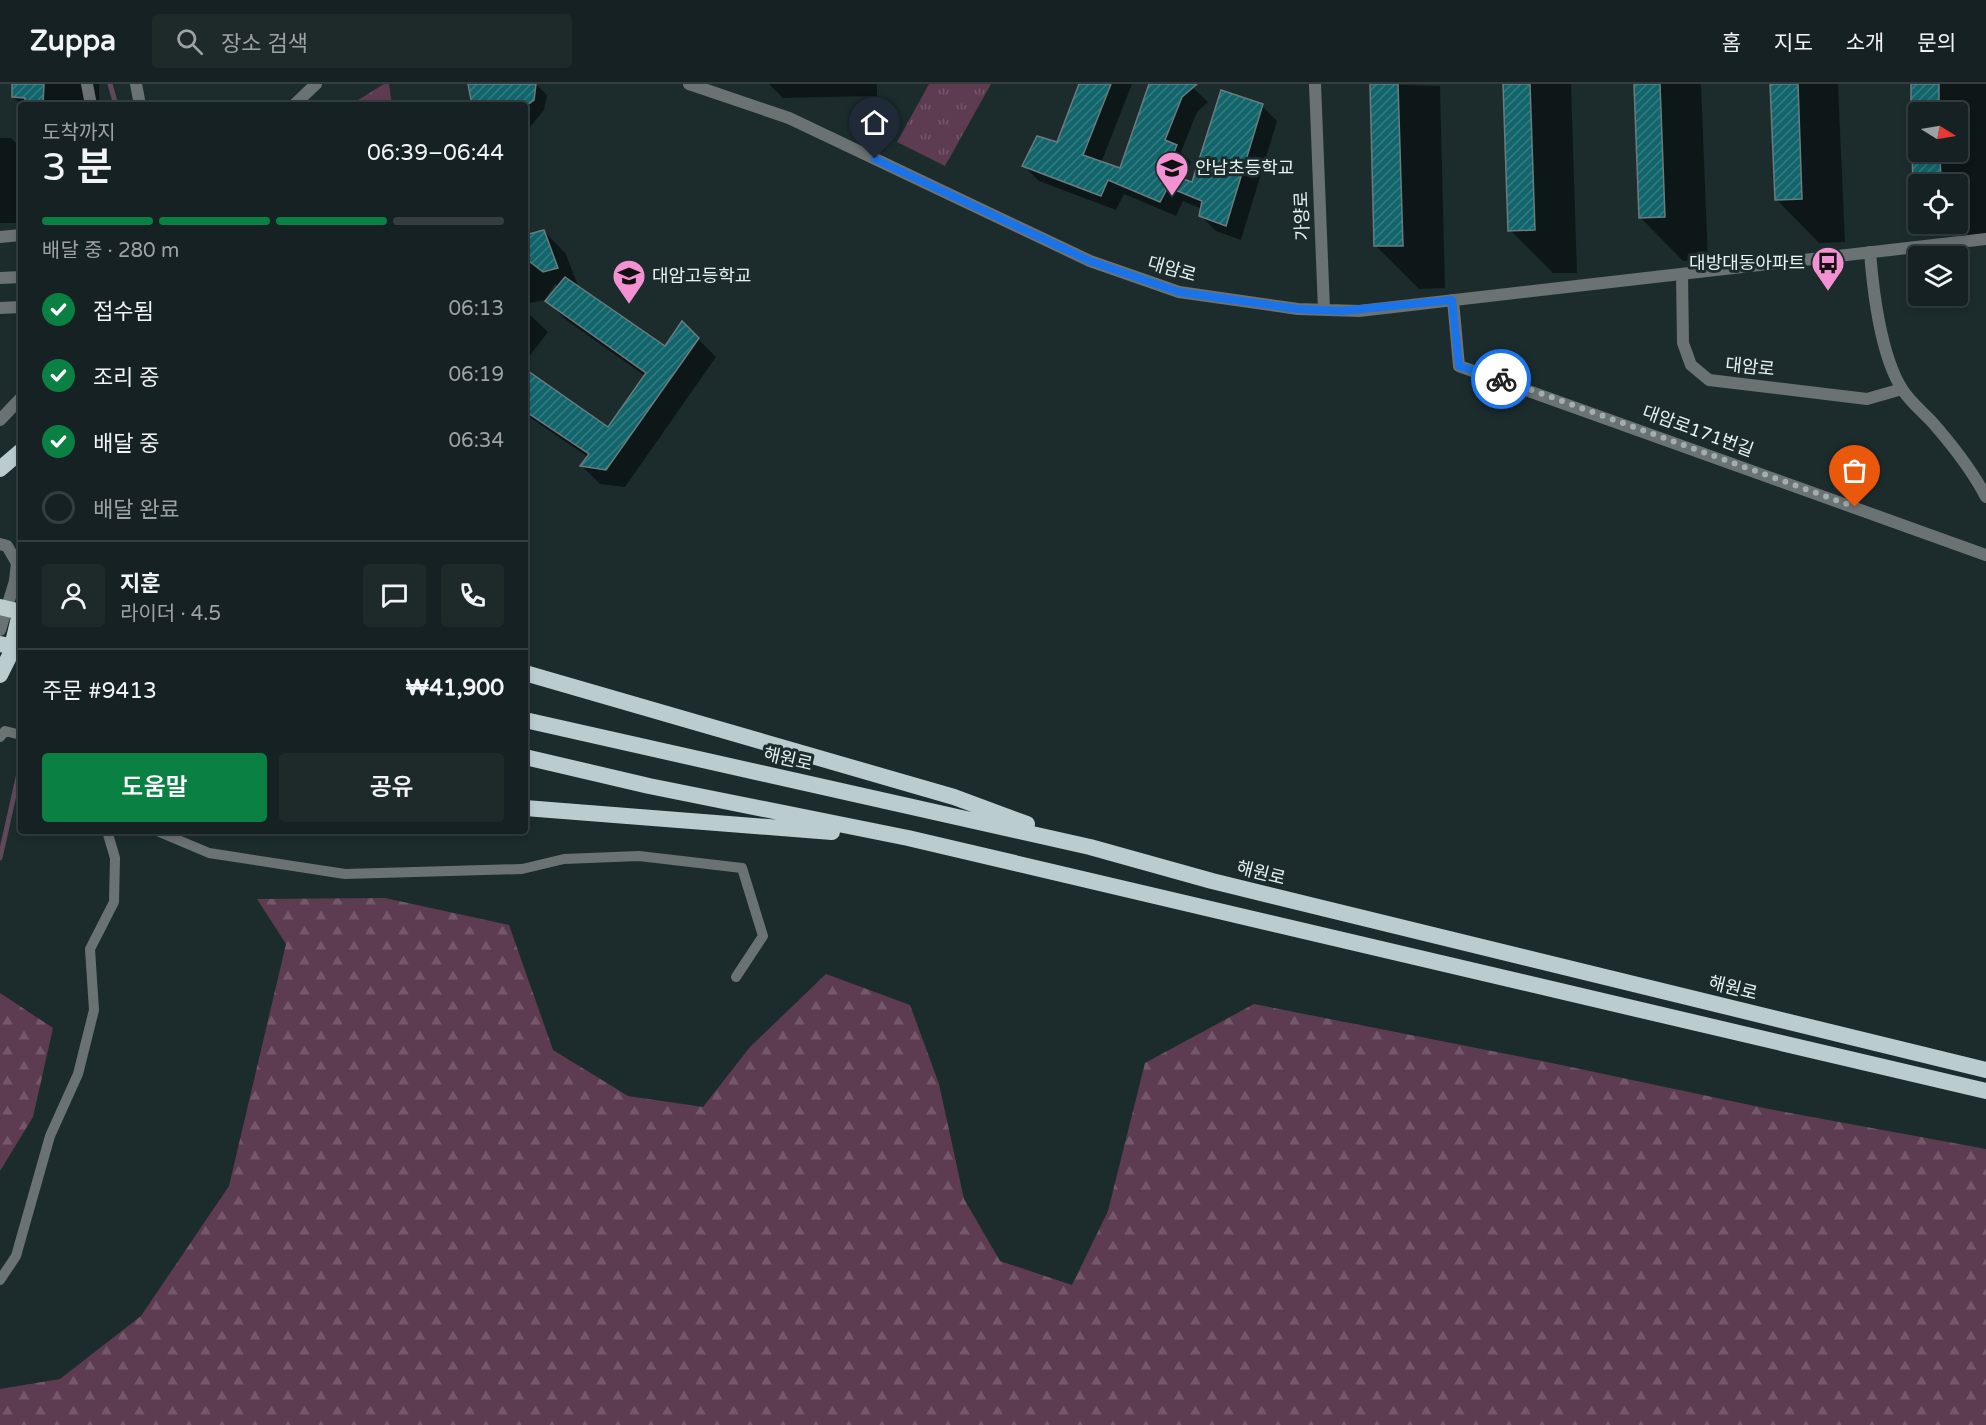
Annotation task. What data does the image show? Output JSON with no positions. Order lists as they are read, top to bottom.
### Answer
{
  "streets": {
    "highway": ["해원로"],
    "street": ["가양로", "대암로", "대암로171번길"]
  },
  "crossings": [
    ["가양로", "대암로"],
    ["대암로", "대암로171번길"]
  ],
  "places": {
    "school or university": ["안남초등학교", "대암고등학교"],
    "bus stop": ["대방대동아파트"]
  },
  "north": "right",
  "page": {
    "header": "Zuppa",
    "search": "장소 검색",
    "nav": [
      "홈",
      "지도",
      "소개",
      "문의"
    ],
    "heading": ["3 분", "도착까지", "06:39–06:44"],
    "panel": [
      "지훈",
      "라이더 · 4.5",
      "주문 #9413",
      "₩41,900"
    ],
    "bar": "배달 중 · 280 m",
    "list": [
      ["접수됨", "06:13"],
      ["조리 중", "06:19"],
      ["배달 중", "06:34"],
      "배달 완료"
    ],
    "buttons": ["도움말", "공유"]
  }
}
